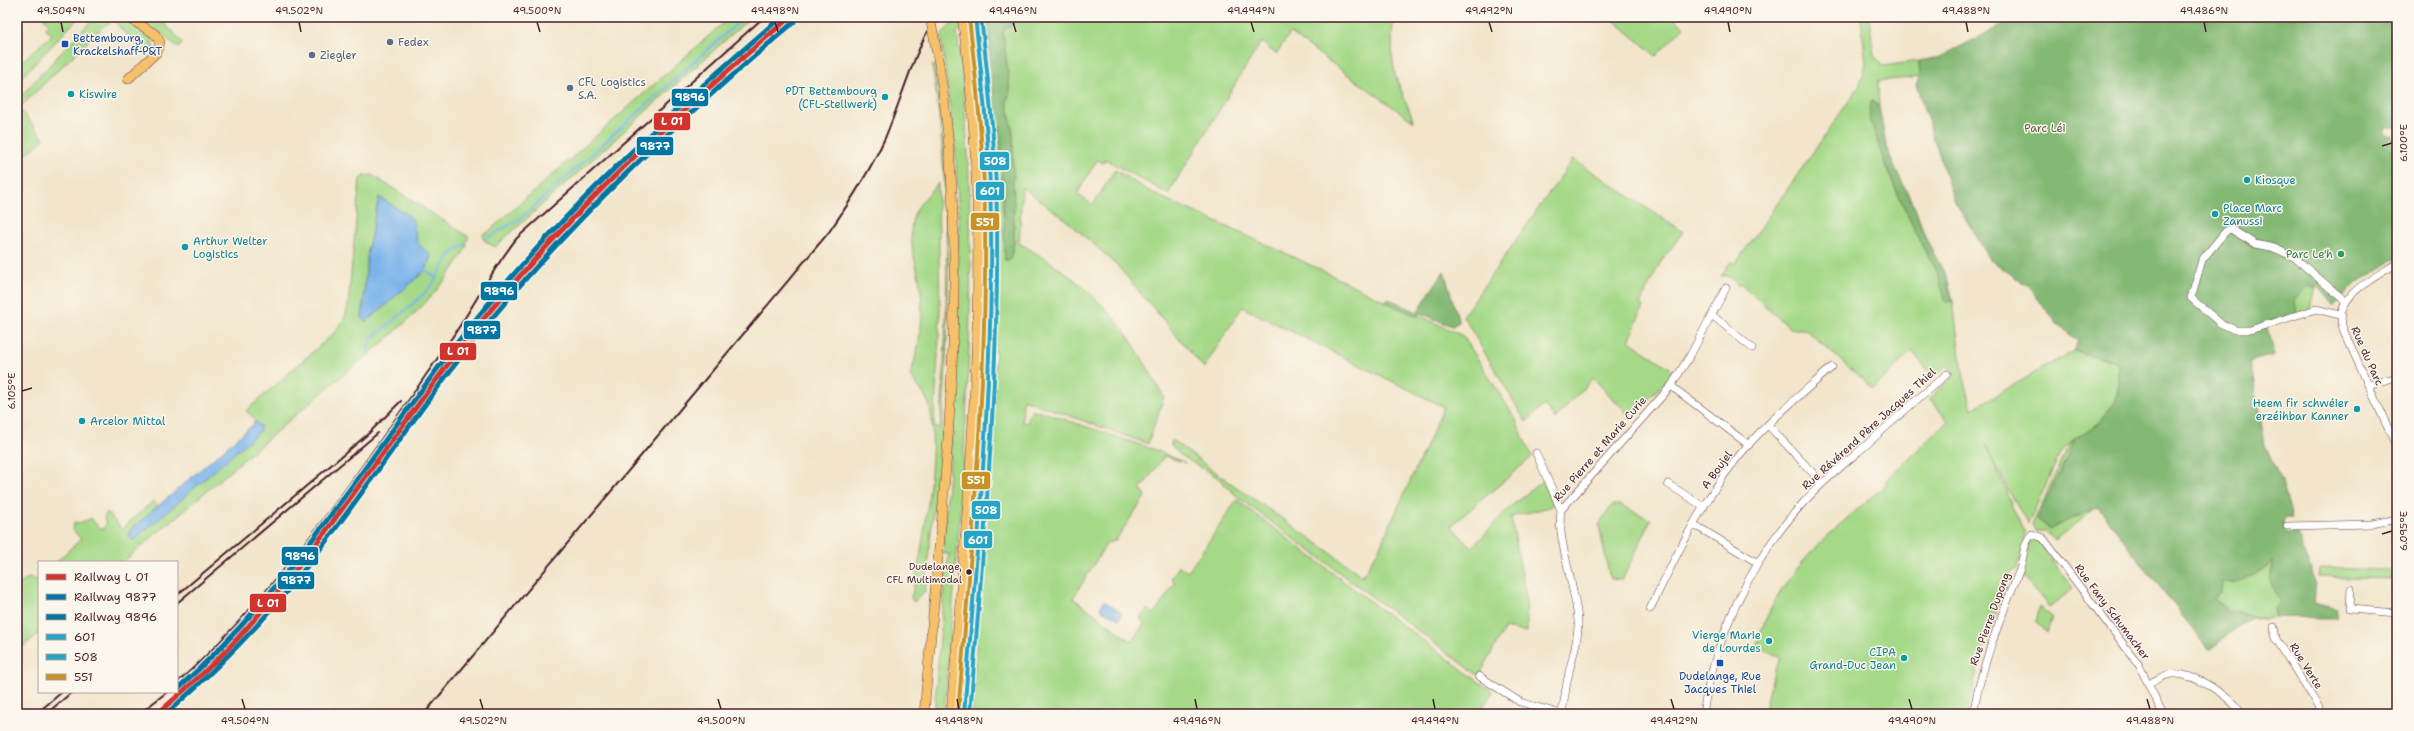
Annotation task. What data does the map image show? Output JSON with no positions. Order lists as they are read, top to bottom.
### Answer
{
  "streets": {
    "street": [
      "Rue du Parc",
      "Rue Révérend Père Jacques Thiel",
      "Rue Pierre et Marie Curie",
      "A Boujel",
      "Rue Fany Schumacher",
      "Rue Pierre Dupong",
      "Rue Verte"
    ]
  },
  "crossings": [
    ["Rue Fany Schumacher", "Rue Pierre Dupong"]
  ],
  "parks": ["Parc Léi"],
  "places": {
    "other": [
      "Fedex",
      "Ziegler",
      "CFL Logistics S.A.",
      "Kiswire",
      "PDT Bettembourg (CFL-Stellwerk)",
      "Kiosque",
      "Place Marc Zanussi",
      "Arthur Welter Logistics",
      "Parc Le'h",
      "Heem fir schwéier erzéihbar Kanner",
      "Arcelor Mittal",
      "Dudelange, CFL Multimodal",
      "Vierge Marie de Lourdes",
      "CIPA Grand-Duc Jean"
    ],
    "transit": ["Bettembourg, Krackelshaff-P&T", "Dudelange, Rue Jacques Thiel"]
  },
  "lines": [
    "rail line 9896",
    "transit line 601",
    "transit line 508",
    "transit line 551",
    "rail line 9877"
  ],
  "legend": [
    "Railway L 01",
    "Railway 9877",
    "Railway 9896",
    "601",
    "508",
    "551"
  ],
  "coordinates": [
    "49.504°N",
    "49.502°N",
    "49.500°N",
    "49.498°N",
    "49.496°N",
    "49.494°N",
    "49.492°N",
    "49.490°N",
    "49.488°N",
    "49.486°N",
    "6.100°E",
    "6.105°E",
    "6.095°E"
  ]
}
